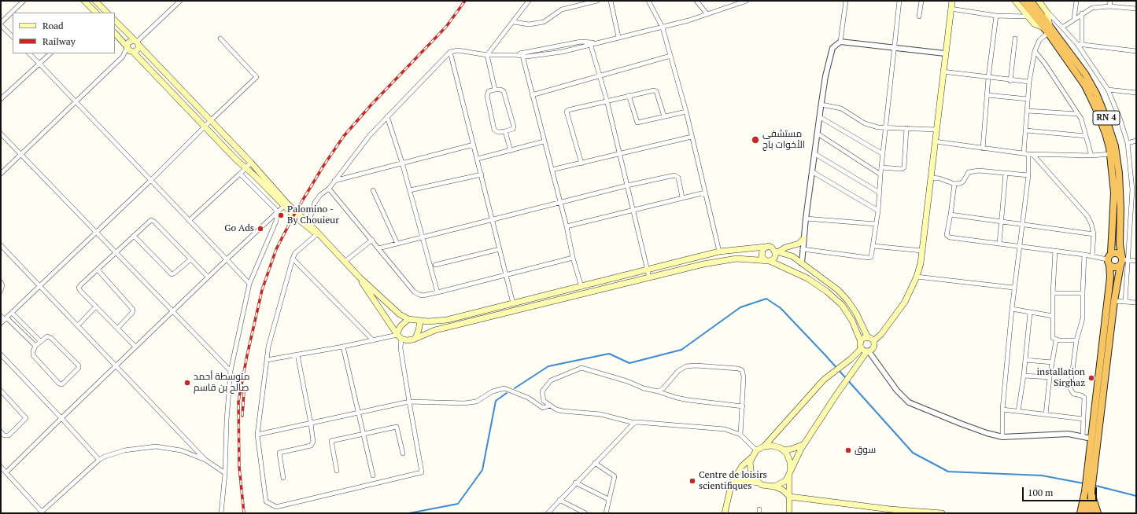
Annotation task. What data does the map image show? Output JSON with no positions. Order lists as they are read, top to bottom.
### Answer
{
  "streets": {
    "highway": ["RN 4"]
  },
  "places": [
    "مستشفى الأخوات باج",
    "Palomino - By Chouieur",
    "Go Ads",
    "installation Sirghaz",
    "متوسطة أحمد صالح بن قاسم",
    "سوق",
    "Centre de loisirs scientifiques"
  ],
  "legend": ["Road", "Railway"],
  "scale_bar": "100 m"
}
